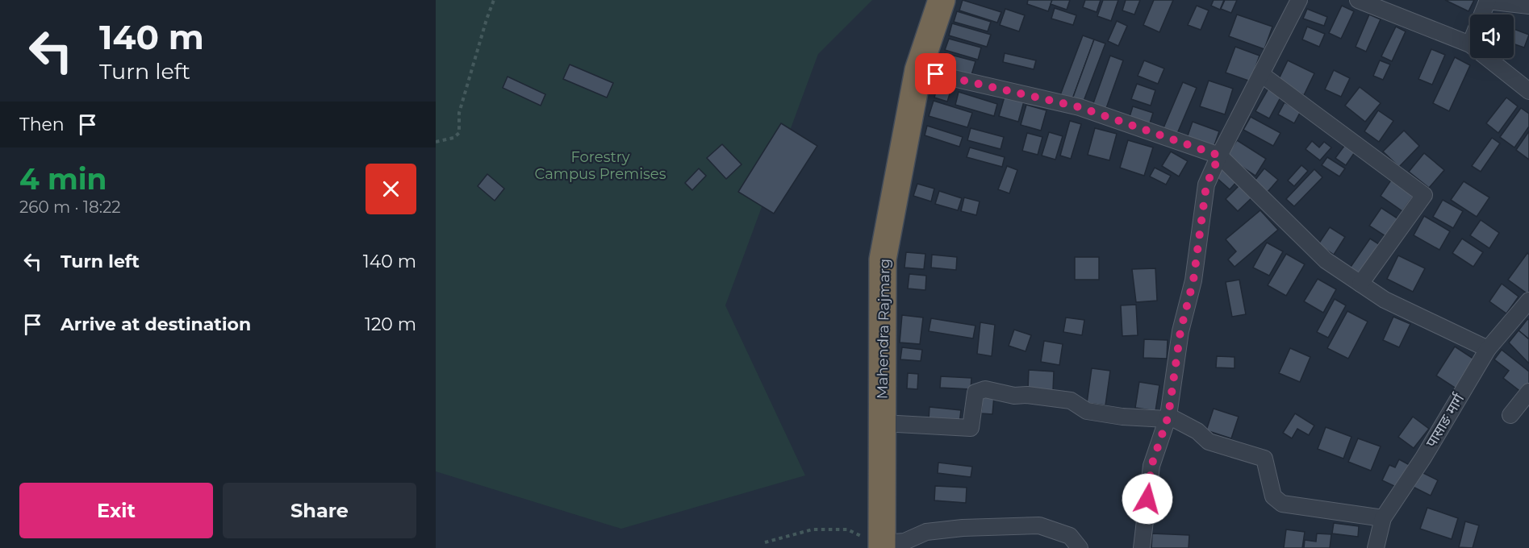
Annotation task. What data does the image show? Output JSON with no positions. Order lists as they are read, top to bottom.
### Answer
{
  "streets": {
    "highway": ["Mahendra Rajmarg"],
    "street": ["पासाङ मार्ग"]
  },
  "parks": ["Forestry Campus Premises"],
  "page": {
    "turn": ["140 m", "Turn left"],
    "then": "Then",
    "heading": ["4 min", "260 m · 18:22"],
    "list": [
      {
        "name": "Turn left",
        "value": "140 m"
      },
      {
        "name": "Arrive at destination",
        "value": "120 m"
      }
    ],
    "buttons": ["Exit", "Share"]
  }
}
